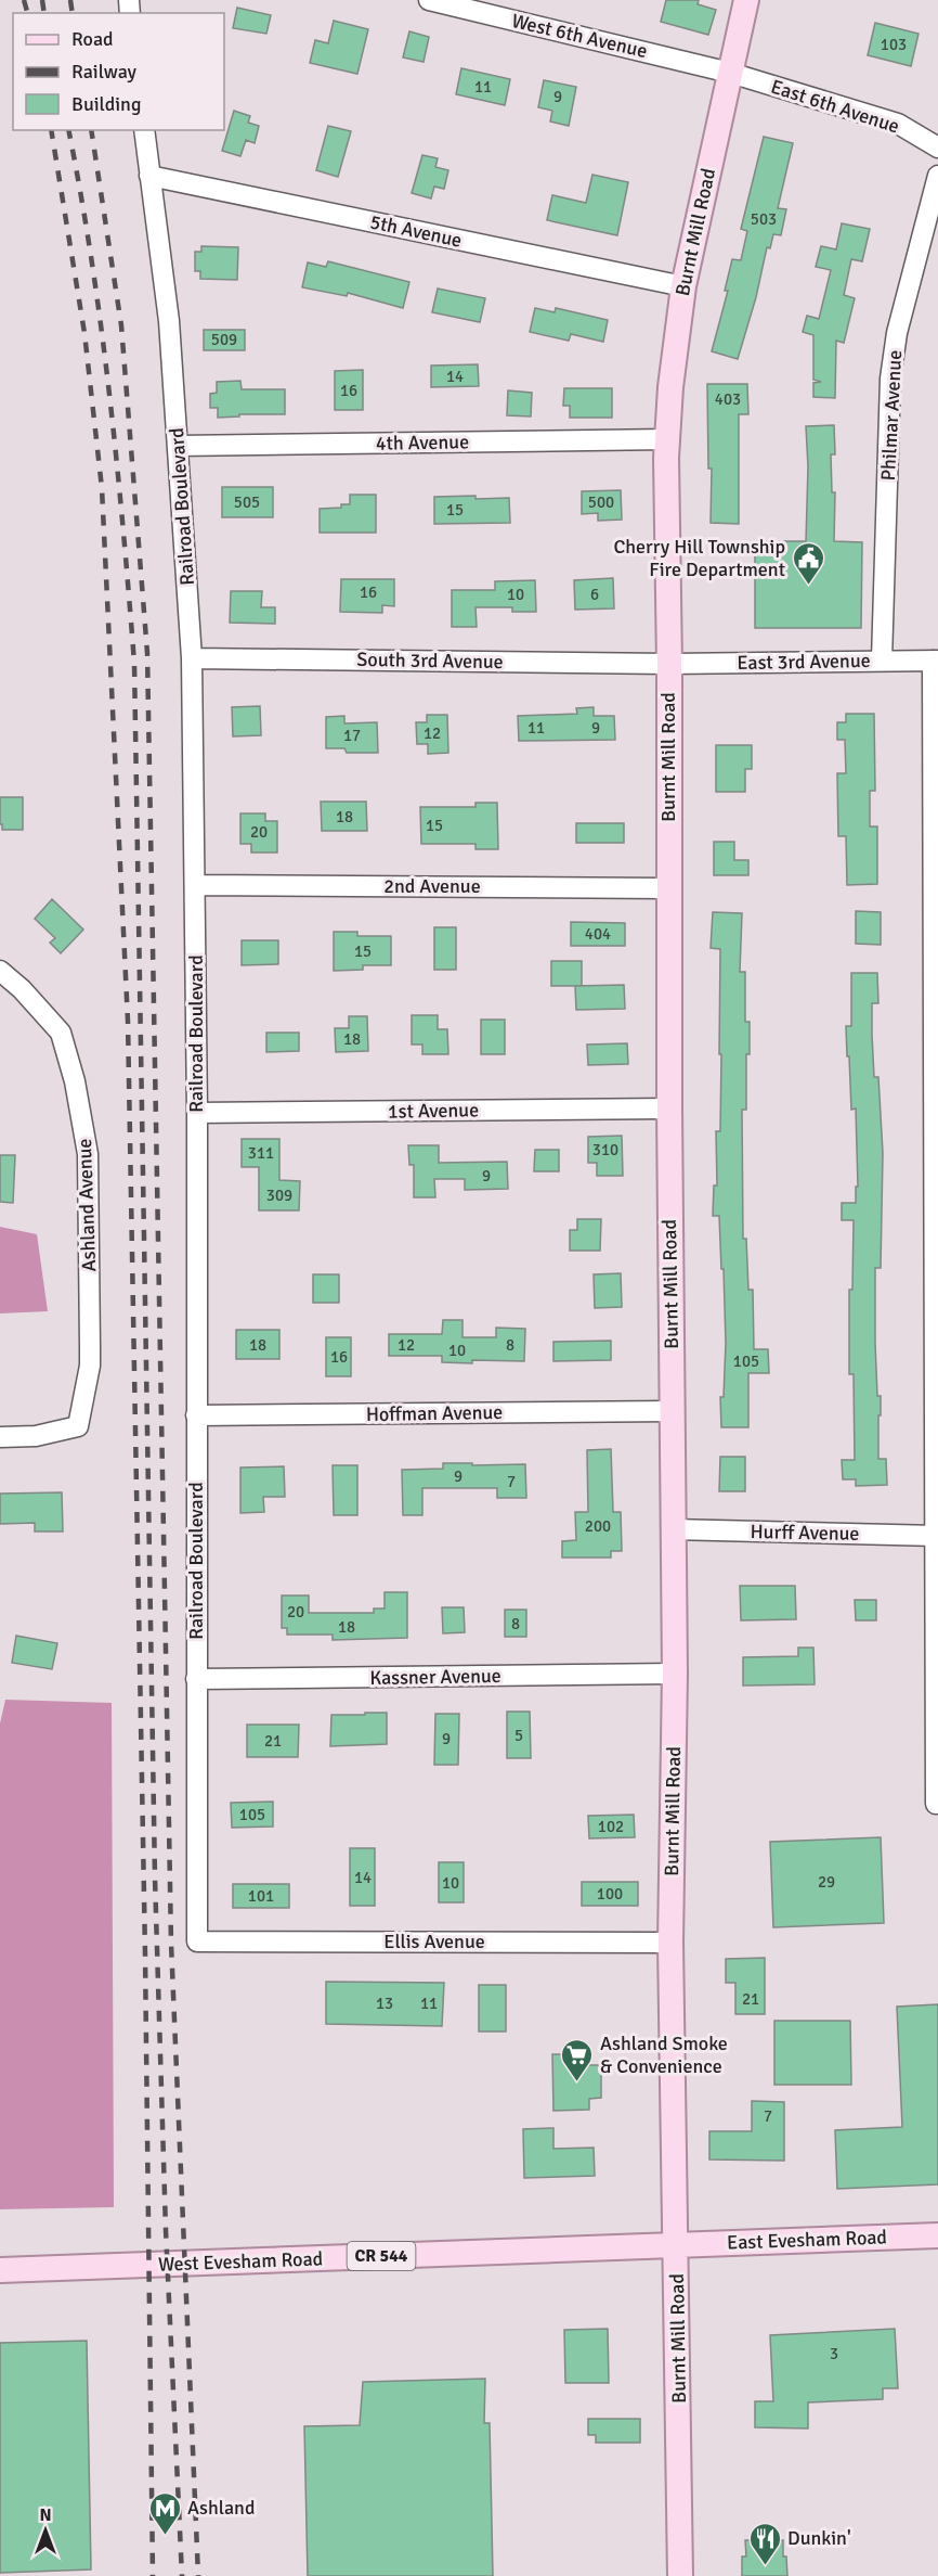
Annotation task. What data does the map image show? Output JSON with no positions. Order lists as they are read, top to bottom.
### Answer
{
  "streets": {
    "main road": [
      "Burnt Mill Road",
      "East Evesham Road",
      "CR 544",
      "West Evesham Road"
    ],
    "street": [
      "West 6th Avenue",
      "East 6th Avenue",
      "5th Avenue",
      "Philmar Avenue",
      "4th Avenue",
      "Railroad Boulevard",
      "South 3rd Avenue",
      "East 3rd Avenue",
      "2nd Avenue",
      "1st Avenue",
      "Ashland Avenue",
      "Hoffman Avenue",
      "Hurff Avenue",
      "Kassner Avenue",
      "Ellis Avenue"
    ]
  },
  "crossings": [
    ["West 6th Avenue", "East 6th Avenue"],
    ["West 6th Avenue", "Burnt Mill Road"],
    ["East 6th Avenue", "Burnt Mill Road"],
    ["5th Avenue", "Burnt Mill Road"],
    ["5th Avenue", "Railroad Boulevard"],
    ["Burnt Mill Road", "4th Avenue"],
    ["Burnt Mill Road", "South 3rd Avenue"],
    ["Burnt Mill Road", "East 3rd Avenue"],
    ["Burnt Mill Road", "2nd Avenue"],
    ["Burnt Mill Road", "1st Avenue"],
    ["Burnt Mill Road", "Hoffman Avenue"],
    ["Burnt Mill Road", "Hurff Avenue"],
    ["Burnt Mill Road", "Kassner Avenue"],
    ["Burnt Mill Road", "Ellis Avenue"],
    ["Burnt Mill Road", "East Evesham Road"],
    ["Burnt Mill Road", "West Evesham Road"],
    ["Philmar Avenue", "East 3rd Avenue"],
    ["4th Avenue", "Railroad Boulevard"],
    ["Railroad Boulevard", "South 3rd Avenue"],
    ["Railroad Boulevard", "2nd Avenue"],
    ["Railroad Boulevard", "1st Avenue"],
    ["Railroad Boulevard", "Hoffman Avenue"],
    ["Railroad Boulevard", "Kassner Avenue"],
    ["Railroad Boulevard", "Ellis Avenue"],
    ["South 3rd Avenue", "East 3rd Avenue"],
    ["East Evesham Road", "West Evesham Road"]
  ],
  "places": {
    "public building": ["Cherry Hill Township Fire Department"],
    "supermarket": ["Ashland Smoke & Convenience"],
    "metro station": ["Ashland"],
    "restaurant": ["Dunkin'"]
  },
  "house_numbers": [
    "103",
    "11",
    "9",
    "503",
    "509",
    "14",
    "16",
    "403",
    "505",
    "500",
    "15",
    "16",
    "10",
    "6",
    "11",
    "9",
    "12",
    "17",
    "18",
    "15",
    "20",
    "404",
    "15",
    "18",
    "310",
    "311",
    "9",
    "309",
    "18",
    "12",
    "8",
    "10",
    "16",
    "105",
    "9",
    "7",
    "200",
    "20",
    "8",
    "18",
    "5",
    "9",
    "21",
    "105",
    "102",
    "14",
    "29",
    "10",
    "100",
    "101",
    "21",
    "13",
    "11",
    "7",
    "3"
  ],
  "legend": ["Road", "Railway", "Building"],
  "north": "top"
}
